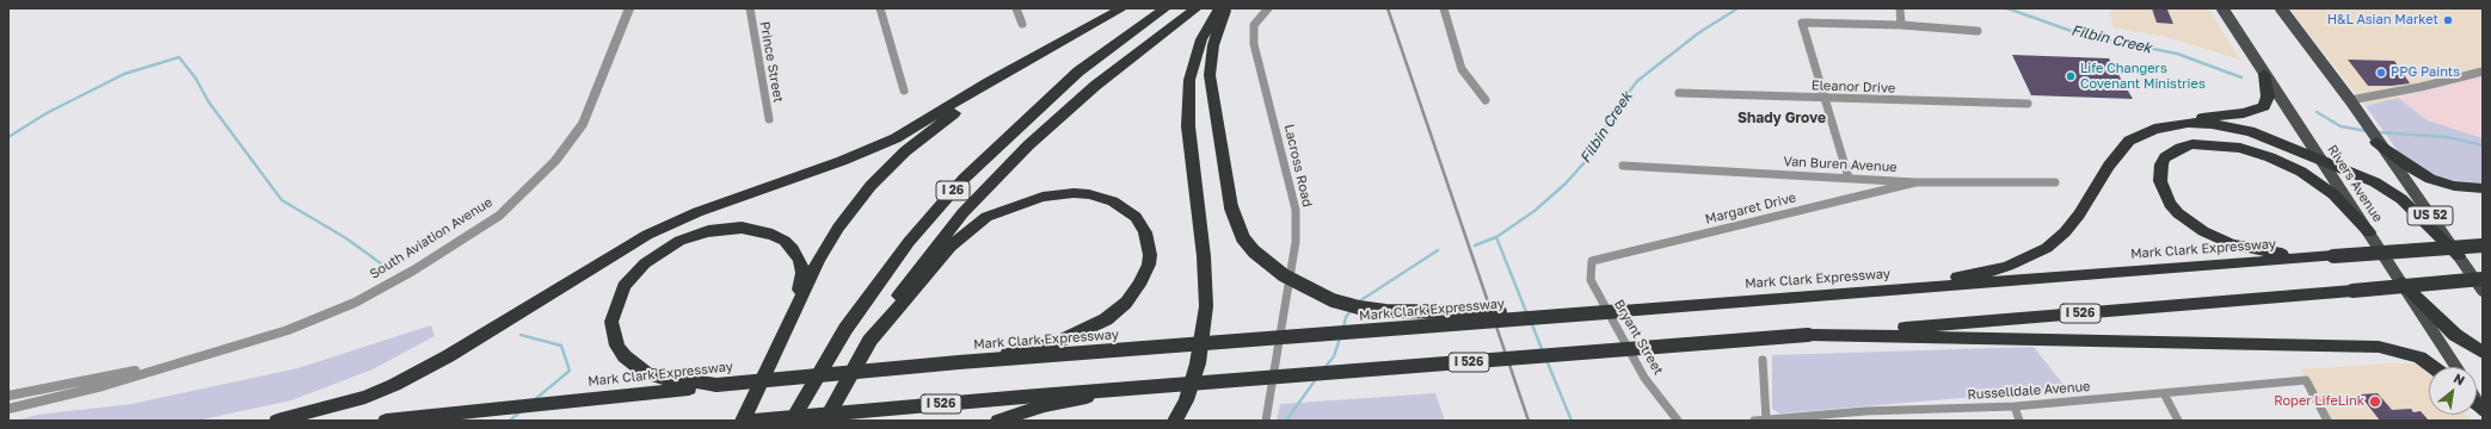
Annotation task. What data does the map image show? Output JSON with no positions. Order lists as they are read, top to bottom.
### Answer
{
  "streets": {
    "highway": ["I 26", "Mark Clark Expressway", "I 526"],
    "main road": ["Rivers Avenue", "US 52"],
    "street": [
      "Prince Street",
      "Eleanor Drive",
      "Van Buren Avenue",
      "Lacross Road",
      "Margaret Drive",
      "South Aviation Avenue",
      "Bryant Street",
      "Russelldale Avenue"
    ]
  },
  "crossings": [
    ["Van Buren Avenue", "Margaret Drive"],
    ["Margaret Drive", "Bryant Street"]
  ],
  "districts": ["Shady Grove"],
  "water": ["Filbin Creek"],
  "places": [
    "H&L Asian Market",
    "PPG Paints",
    "Life Changers Covenant Ministries",
    "Roper LifeLink"
  ],
  "north": "top right"
}
